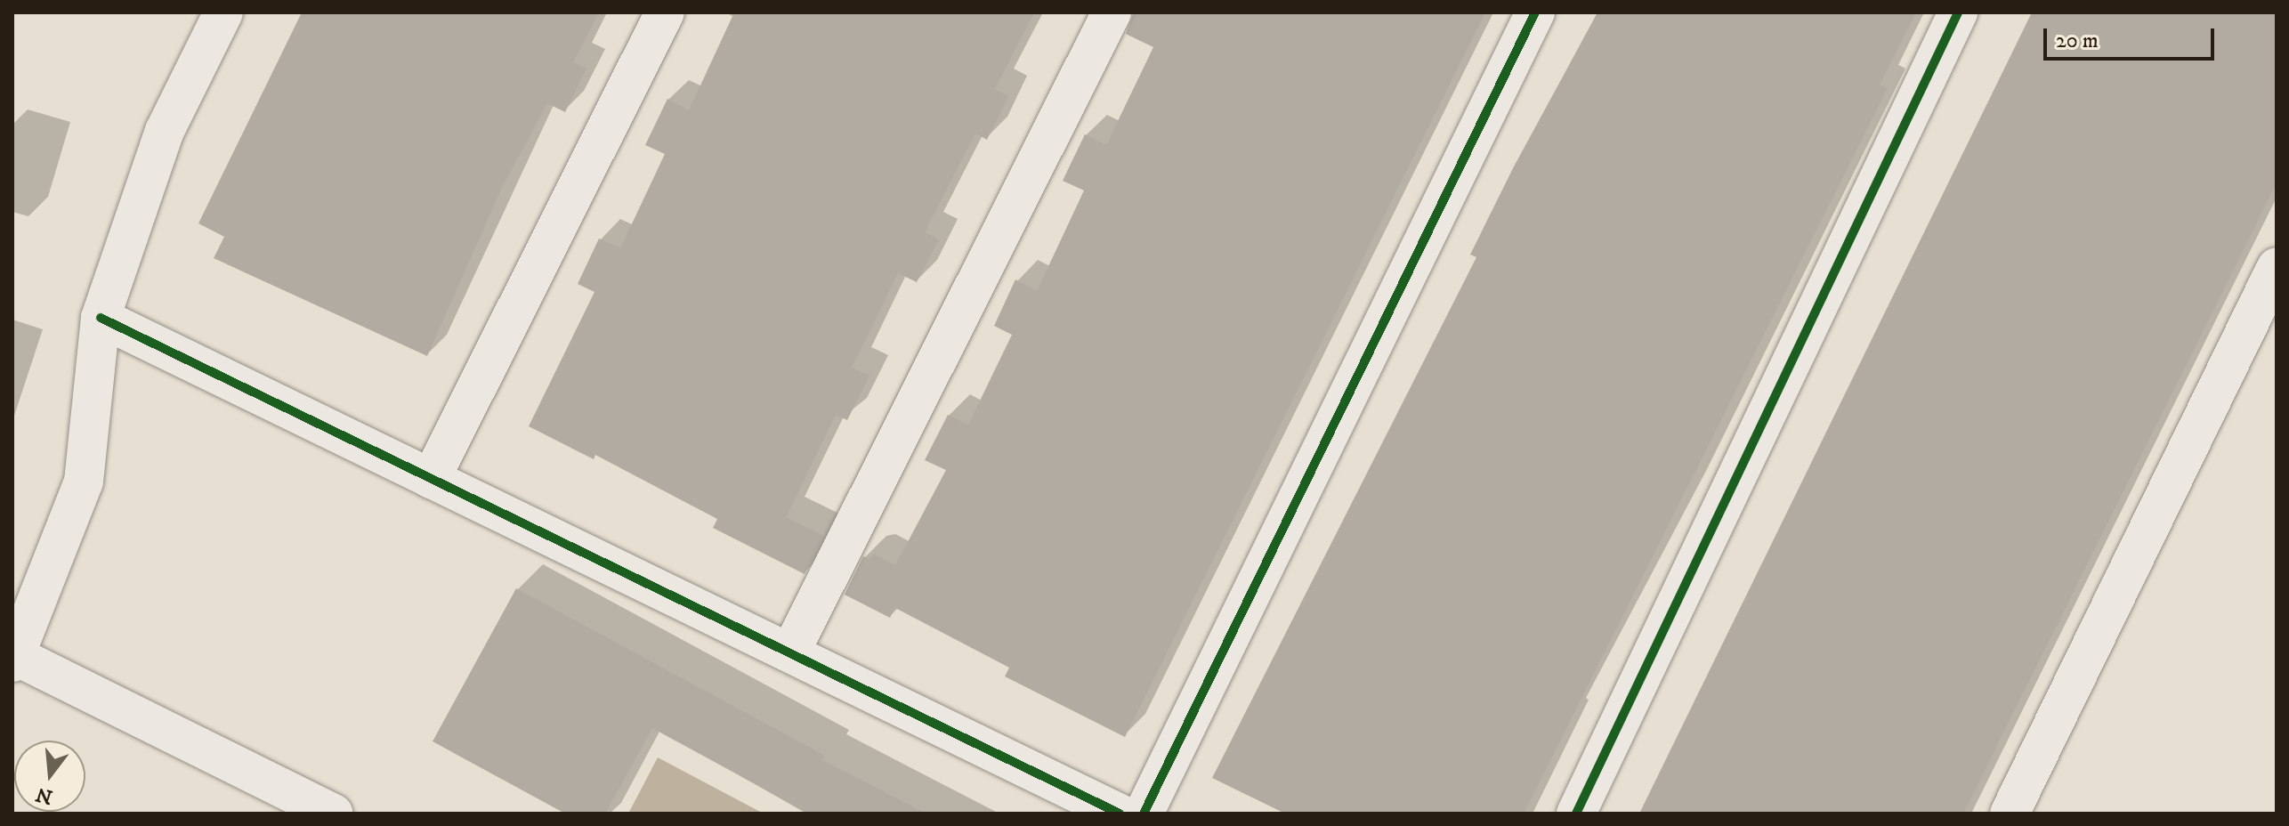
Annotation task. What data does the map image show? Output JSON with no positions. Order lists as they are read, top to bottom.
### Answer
{
  "scale_bar": "20 m",
  "north": "bottom"
}
